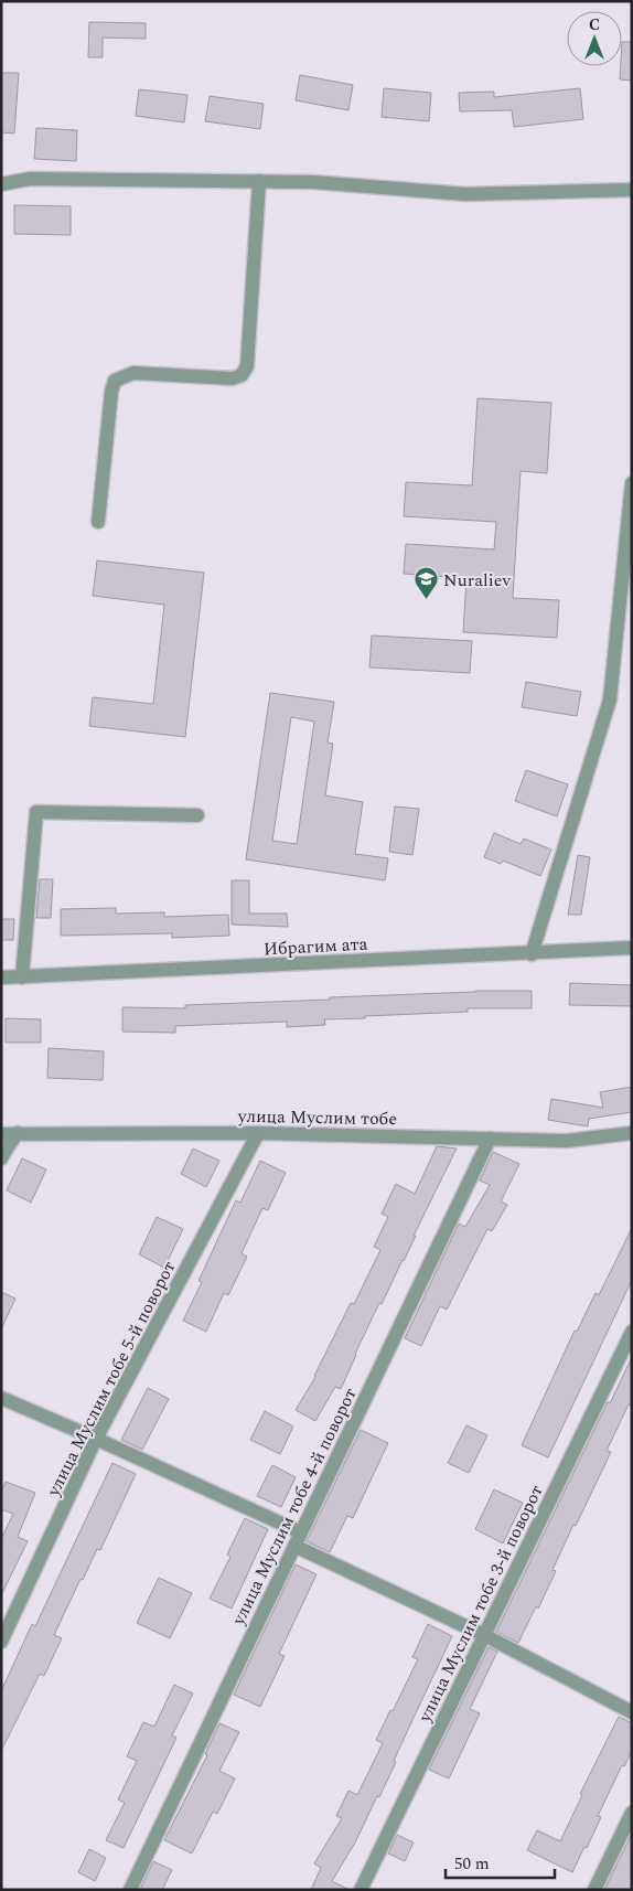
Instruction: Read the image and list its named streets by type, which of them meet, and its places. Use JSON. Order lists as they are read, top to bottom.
{
  "streets": {
    "street": [
      "Ибрагим ата",
      "улица Муслим тобе",
      "улица Муслим тобе 5-й поворот",
      "улица Муслим тобе 4-й поворот",
      "улица Муслим тобе 3-й поворот"
    ]
  },
  "crossings": [
    ["улица Муслим тобе", "улица Муслим тобе 5-й поворот"],
    ["улица Муслим тобе", "улица Муслим тобе 4-й поворот"]
  ],
  "places": {
    "school or university": ["Nuraliev"]
  },
  "scale_bar": "50 m",
  "north": "top"
}
